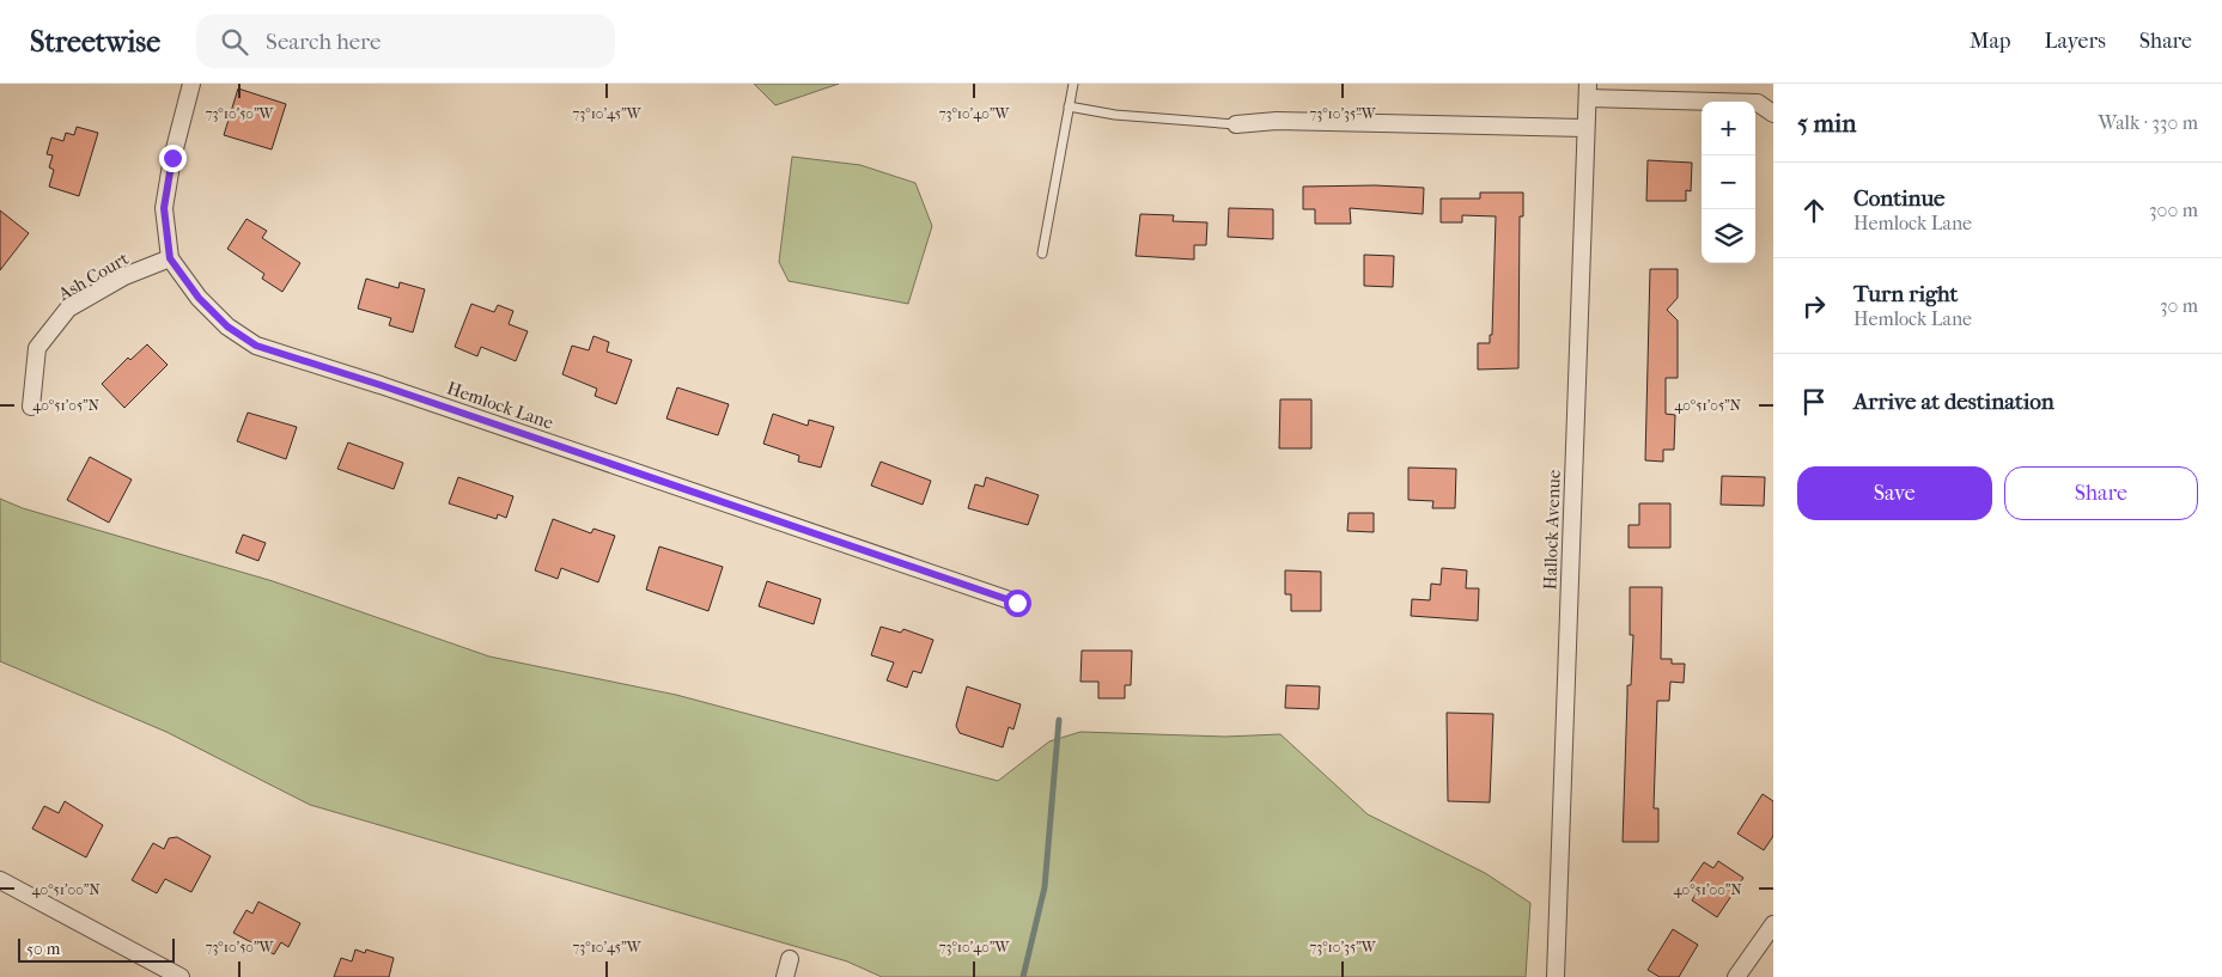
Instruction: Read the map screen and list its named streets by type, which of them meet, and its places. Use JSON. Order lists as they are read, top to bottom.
{
  "streets": {
    "street": ["Ash Court", "Hemlock Lane", "Hallock Avenue"]
  },
  "crossings": [
    ["Ash Court", "Hemlock Lane"]
  ],
  "scale_bar": "50 m",
  "page": {
    "header": "Streetwise",
    "search": "Search here",
    "nav": ["Map", "Layers", "Share"],
    "heading": ["5 min", "Walk · 330 m"],
    "map_buttons": ["+", "−"],
    "list": [
      ["Continue", "Hemlock Lane", "300 m"],
      ["Turn right", "Hemlock Lane", "30 m"],
      "Arrive at destination"
    ],
    "buttons": ["Save", "Share"],
    "scale": "50 m"
  },
  "coordinates": [
    "73°10'50\"W",
    "73°10'45\"W",
    "73°10'40\"W",
    "73°10'35\"W",
    "40°51'05\"N",
    "40°51'00\"N"
  ]
}
